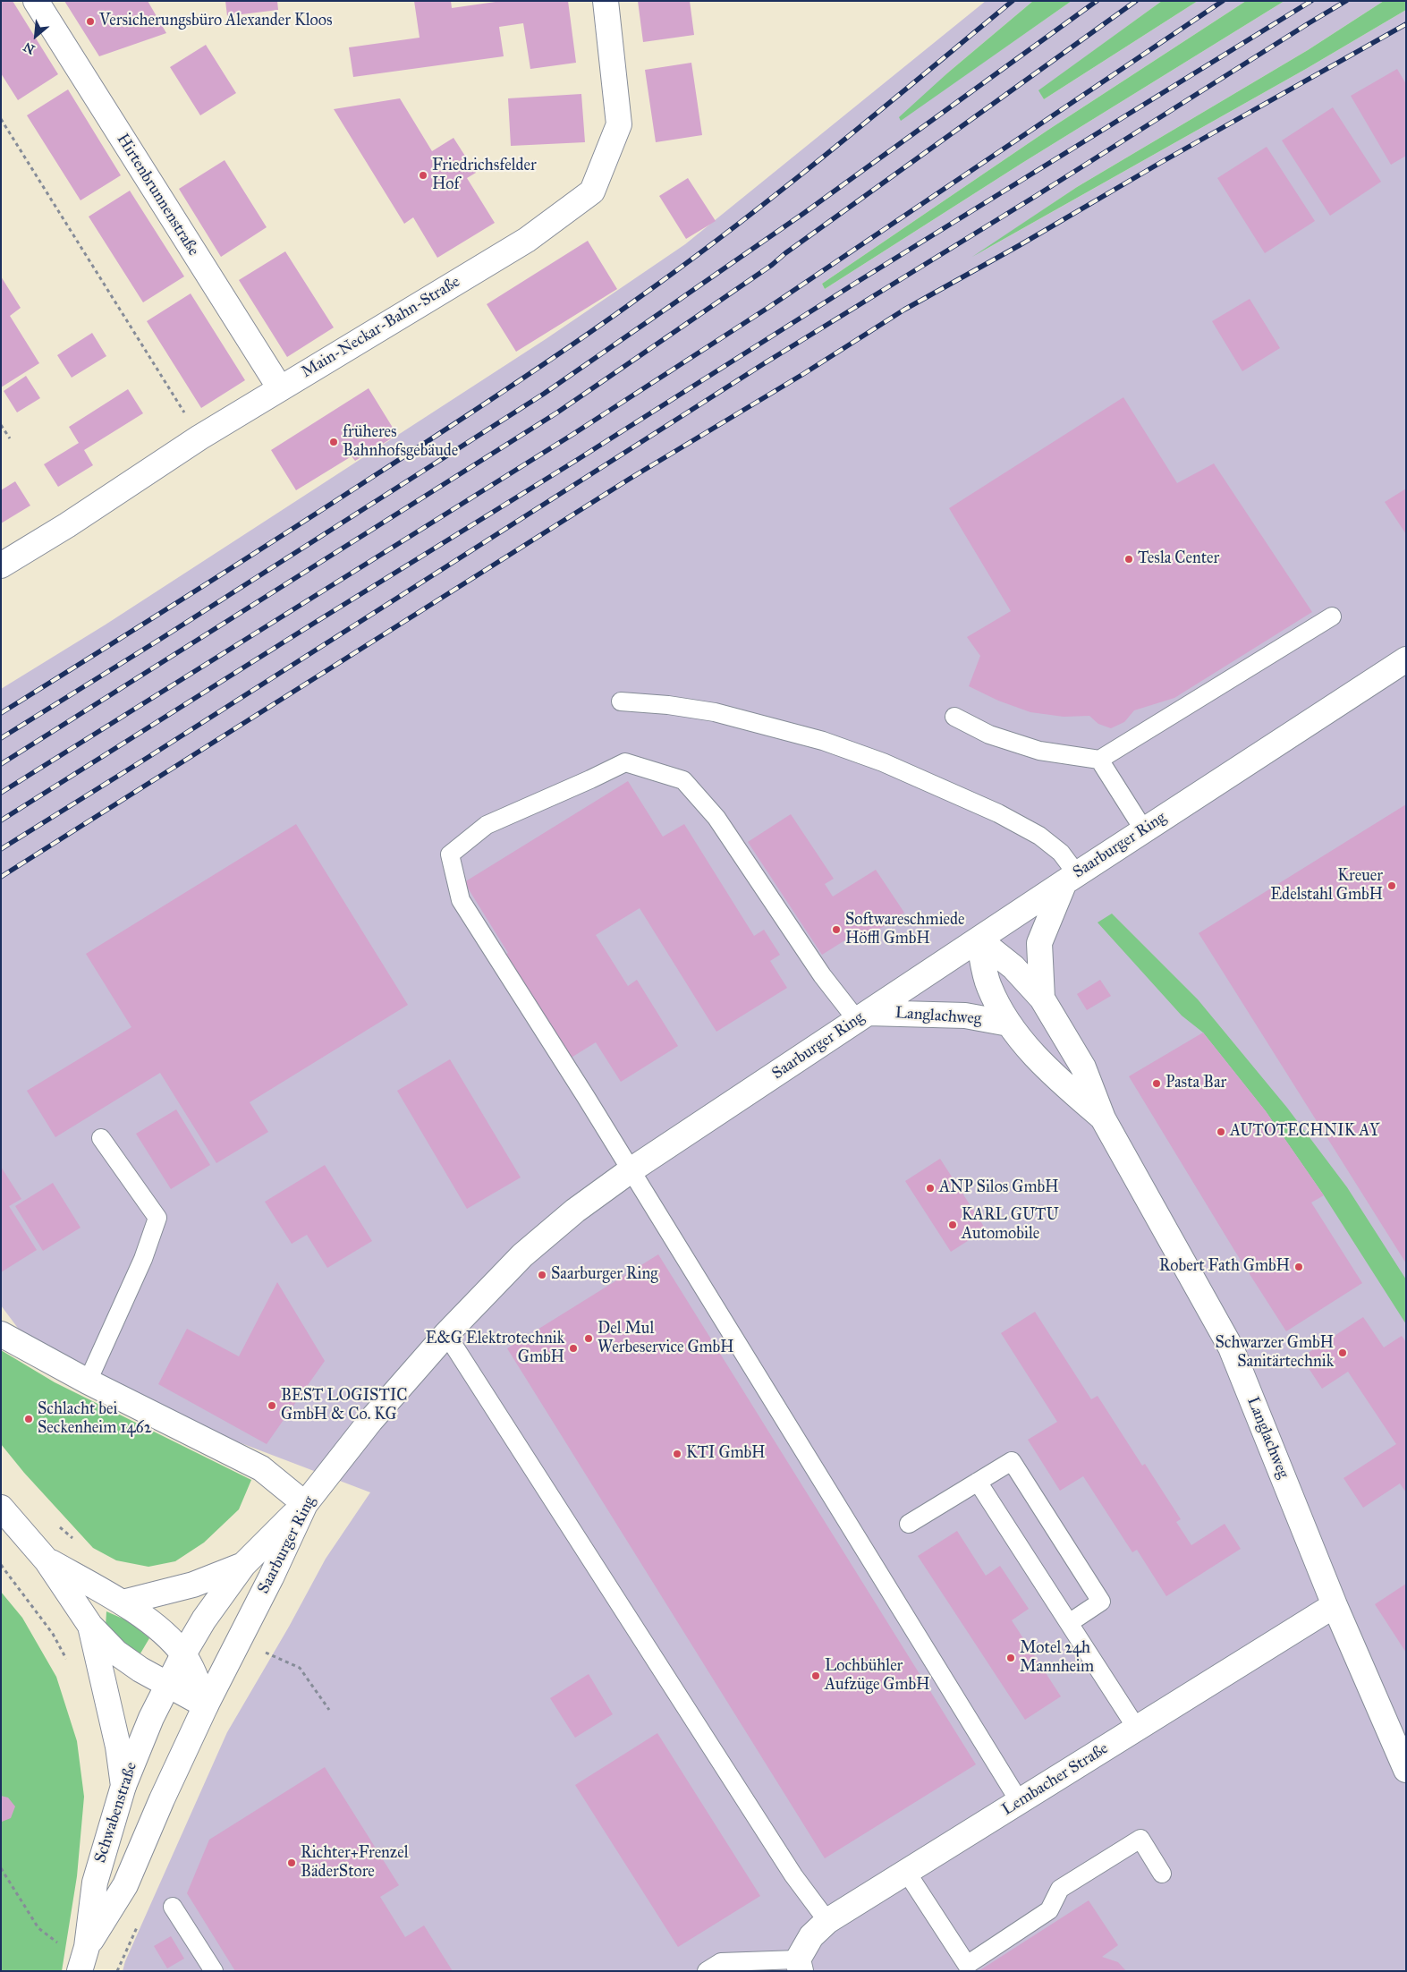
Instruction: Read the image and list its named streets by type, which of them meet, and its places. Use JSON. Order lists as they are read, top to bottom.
{
  "streets": {
    "street": [
      "Hirtenbrunnenstraße",
      "Main-Neckar-Bahn-Straße",
      "Saarburger Ring",
      "Langlachweg",
      "Lembacher Straße",
      "Schwabenstraße"
    ]
  },
  "crossings": [
    ["Hirtenbrunnenstraße", "Main-Neckar-Bahn-Straße"],
    ["Saarburger Ring", "Langlachweg"],
    ["Saarburger Ring", "Schwabenstraße"],
    ["Langlachweg", "Lembacher Straße"]
  ],
  "places": [
    "Versicherungsbüro Alexander Kloos",
    "Friedrichsfelder Hof",
    "früheres Bahnhofsgebäude",
    "Tesla Center",
    "Kreuer Edelstahl GmbH",
    "Softwareschmiede Höffl GmbH",
    "Pasta Bar",
    "AUTOTECHNIK AY",
    "ANP Silos GmbH",
    "KARL GUTU Automobile",
    "Robert Fath GmbH",
    "Saarburger Ring",
    "Del Mul Werbeservice GmbH",
    "E&G Elektrotechnik GmbH",
    "Schwarzer GmbH Sanitärtechnik",
    "BEST LOGISTIC GmbH & Co. KG",
    "Schlacht bei Seckenheim 1462",
    "KTI GmbH",
    "Motel 24h Mannheim",
    "Lochbühler Aufzüge GmbH",
    "Richter+Frenzel BäderStore"
  ],
  "north": "bottom left"
}
